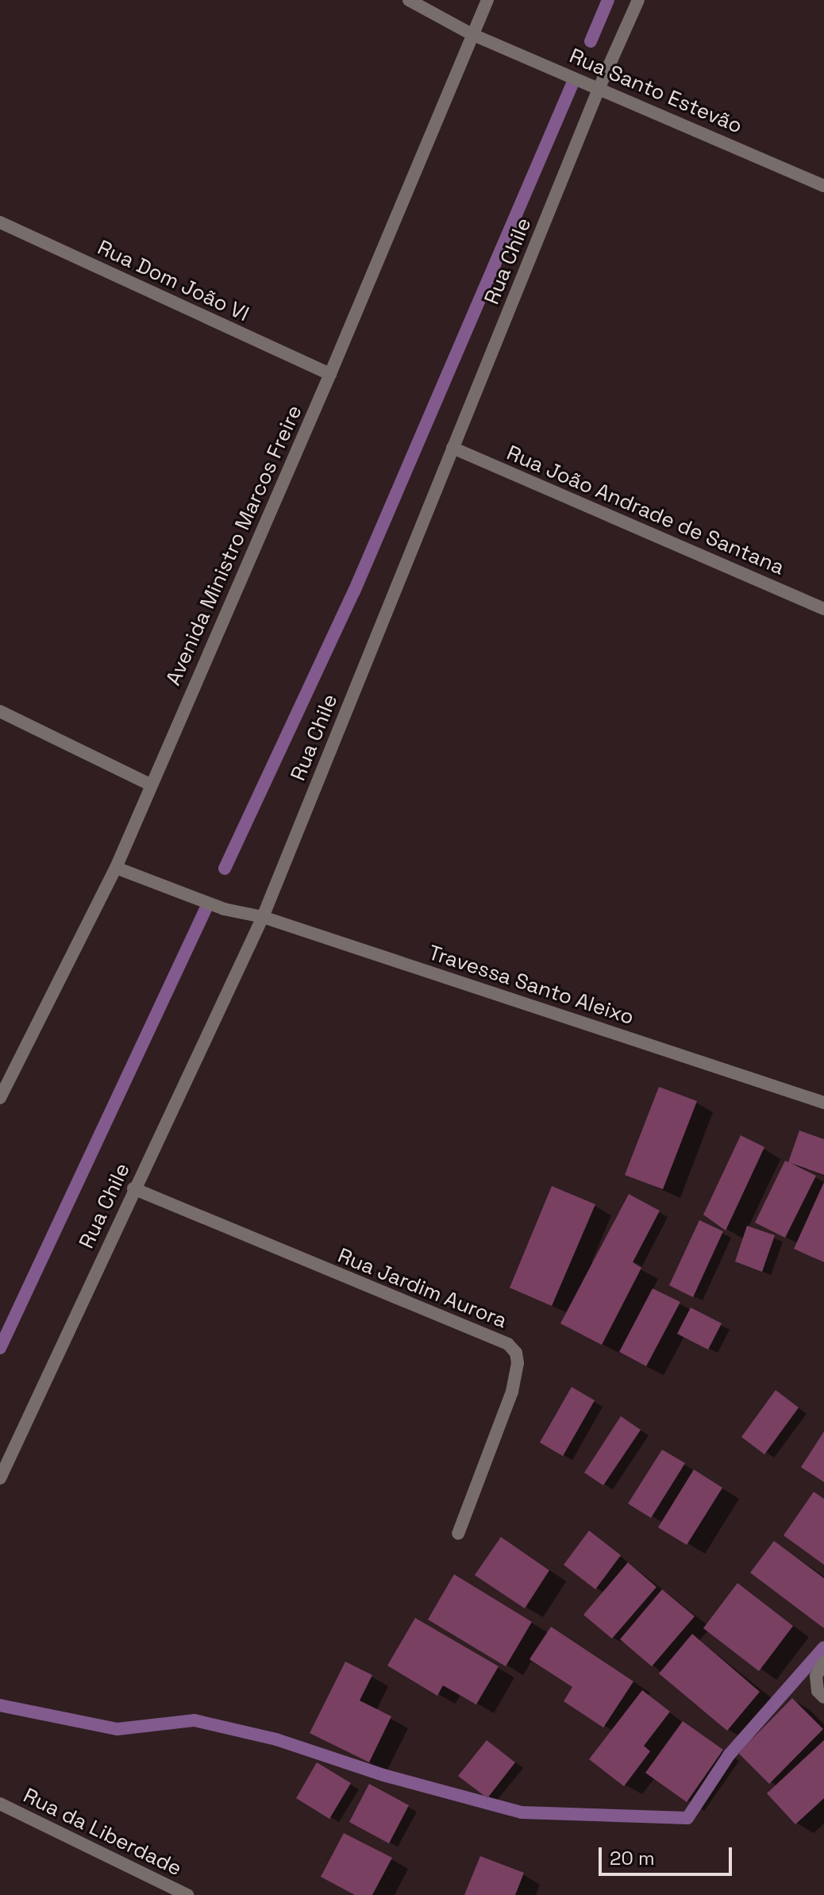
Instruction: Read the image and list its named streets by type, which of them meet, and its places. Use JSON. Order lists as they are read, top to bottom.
{
  "streets": {
    "street": [
      "Rua Santo Estevão",
      "Rua Chile",
      "Rua Dom João VI",
      "Rua João Andrade de Santana",
      "Avenida Ministro Marcos Freire",
      "Travessa Santo Aleixo",
      "Rua Jardim Aurora",
      "Rua da Liberdade"
    ]
  },
  "crossings": [
    ["Rua Santo Estevão", "Rua Chile"],
    ["Rua Santo Estevão", "Avenida Ministro Marcos Freire"],
    ["Rua Chile", "Rua João Andrade de Santana"],
    ["Rua Chile", "Travessa Santo Aleixo"],
    ["Rua Chile", "Rua Jardim Aurora"],
    ["Rua Dom João VI", "Avenida Ministro Marcos Freire"],
    ["Avenida Ministro Marcos Freire", "Travessa Santo Aleixo"]
  ],
  "scale_bar": "20 m"
}
